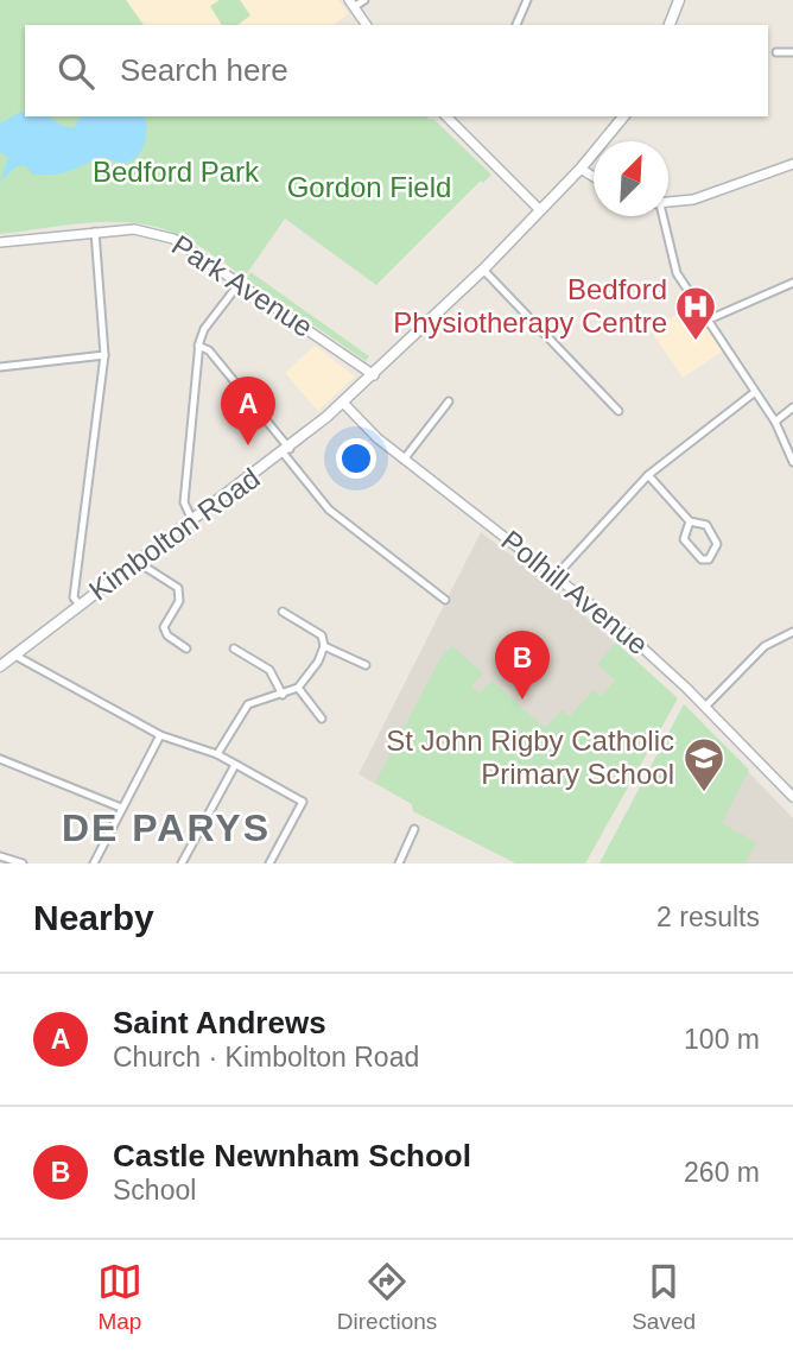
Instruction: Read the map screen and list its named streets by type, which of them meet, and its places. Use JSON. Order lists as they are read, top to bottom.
{
  "streets": {
    "main road": ["Kimbolton Road"],
    "street": ["Park Avenue", "Polhill Avenue"]
  },
  "crossings": [
    ["Park Avenue", "Kimbolton Road"],
    ["Kimbolton Road", "Polhill Avenue"]
  ],
  "districts": ["DE PARYS"],
  "parks": ["Bedford Park", "Gordon Field"],
  "places": {
    "hospital": ["Bedford Physiotherapy Centre"],
    "school or university": ["St John Rigby Catholic Primary School"]
  },
  "north": "top right",
  "page": {
    "search": "Search here",
    "pins": ["A", "B"],
    "heading": ["Nearby", "2 results"],
    "list": [
      {
        "mark": "A",
        "name": "Saint Andrews",
        "note": "Church · Kimbolton Road",
        "value": "100 m"
      },
      {
        "mark": "B",
        "name": "Castle Newnham School",
        "note": "School",
        "value": "260 m"
      }
    ],
    "nav": ["Map", "Directions", "Saved"]
  }
}
